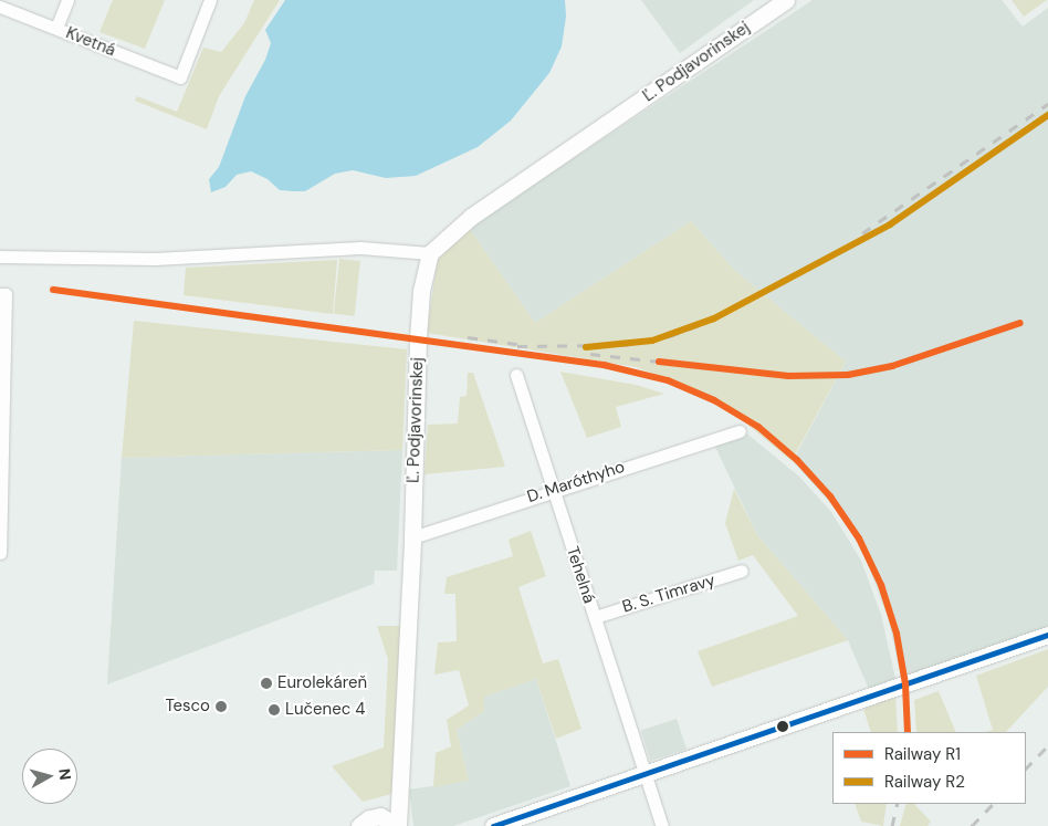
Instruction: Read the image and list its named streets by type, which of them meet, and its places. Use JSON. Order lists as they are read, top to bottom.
{
  "streets": {
    "street": [
      "Kvetná",
      "Ľ. Podjavorinskej",
      "D. Maróthyho",
      "Tehelná",
      "B. S. Timravy"
    ]
  },
  "crossings": [
    ["Ľ. Podjavorinskej", "D. Maróthyho"],
    ["D. Maróthyho", "Tehelná"],
    ["Tehelná", "B. S. Timravy"]
  ],
  "places": ["Eurolekáreň", "Tesco", "Lučenec 4"],
  "lines": ["rail line R2", "rail line R1"],
  "legend": ["Railway R1", "Railway R2"],
  "north": "right"
}
